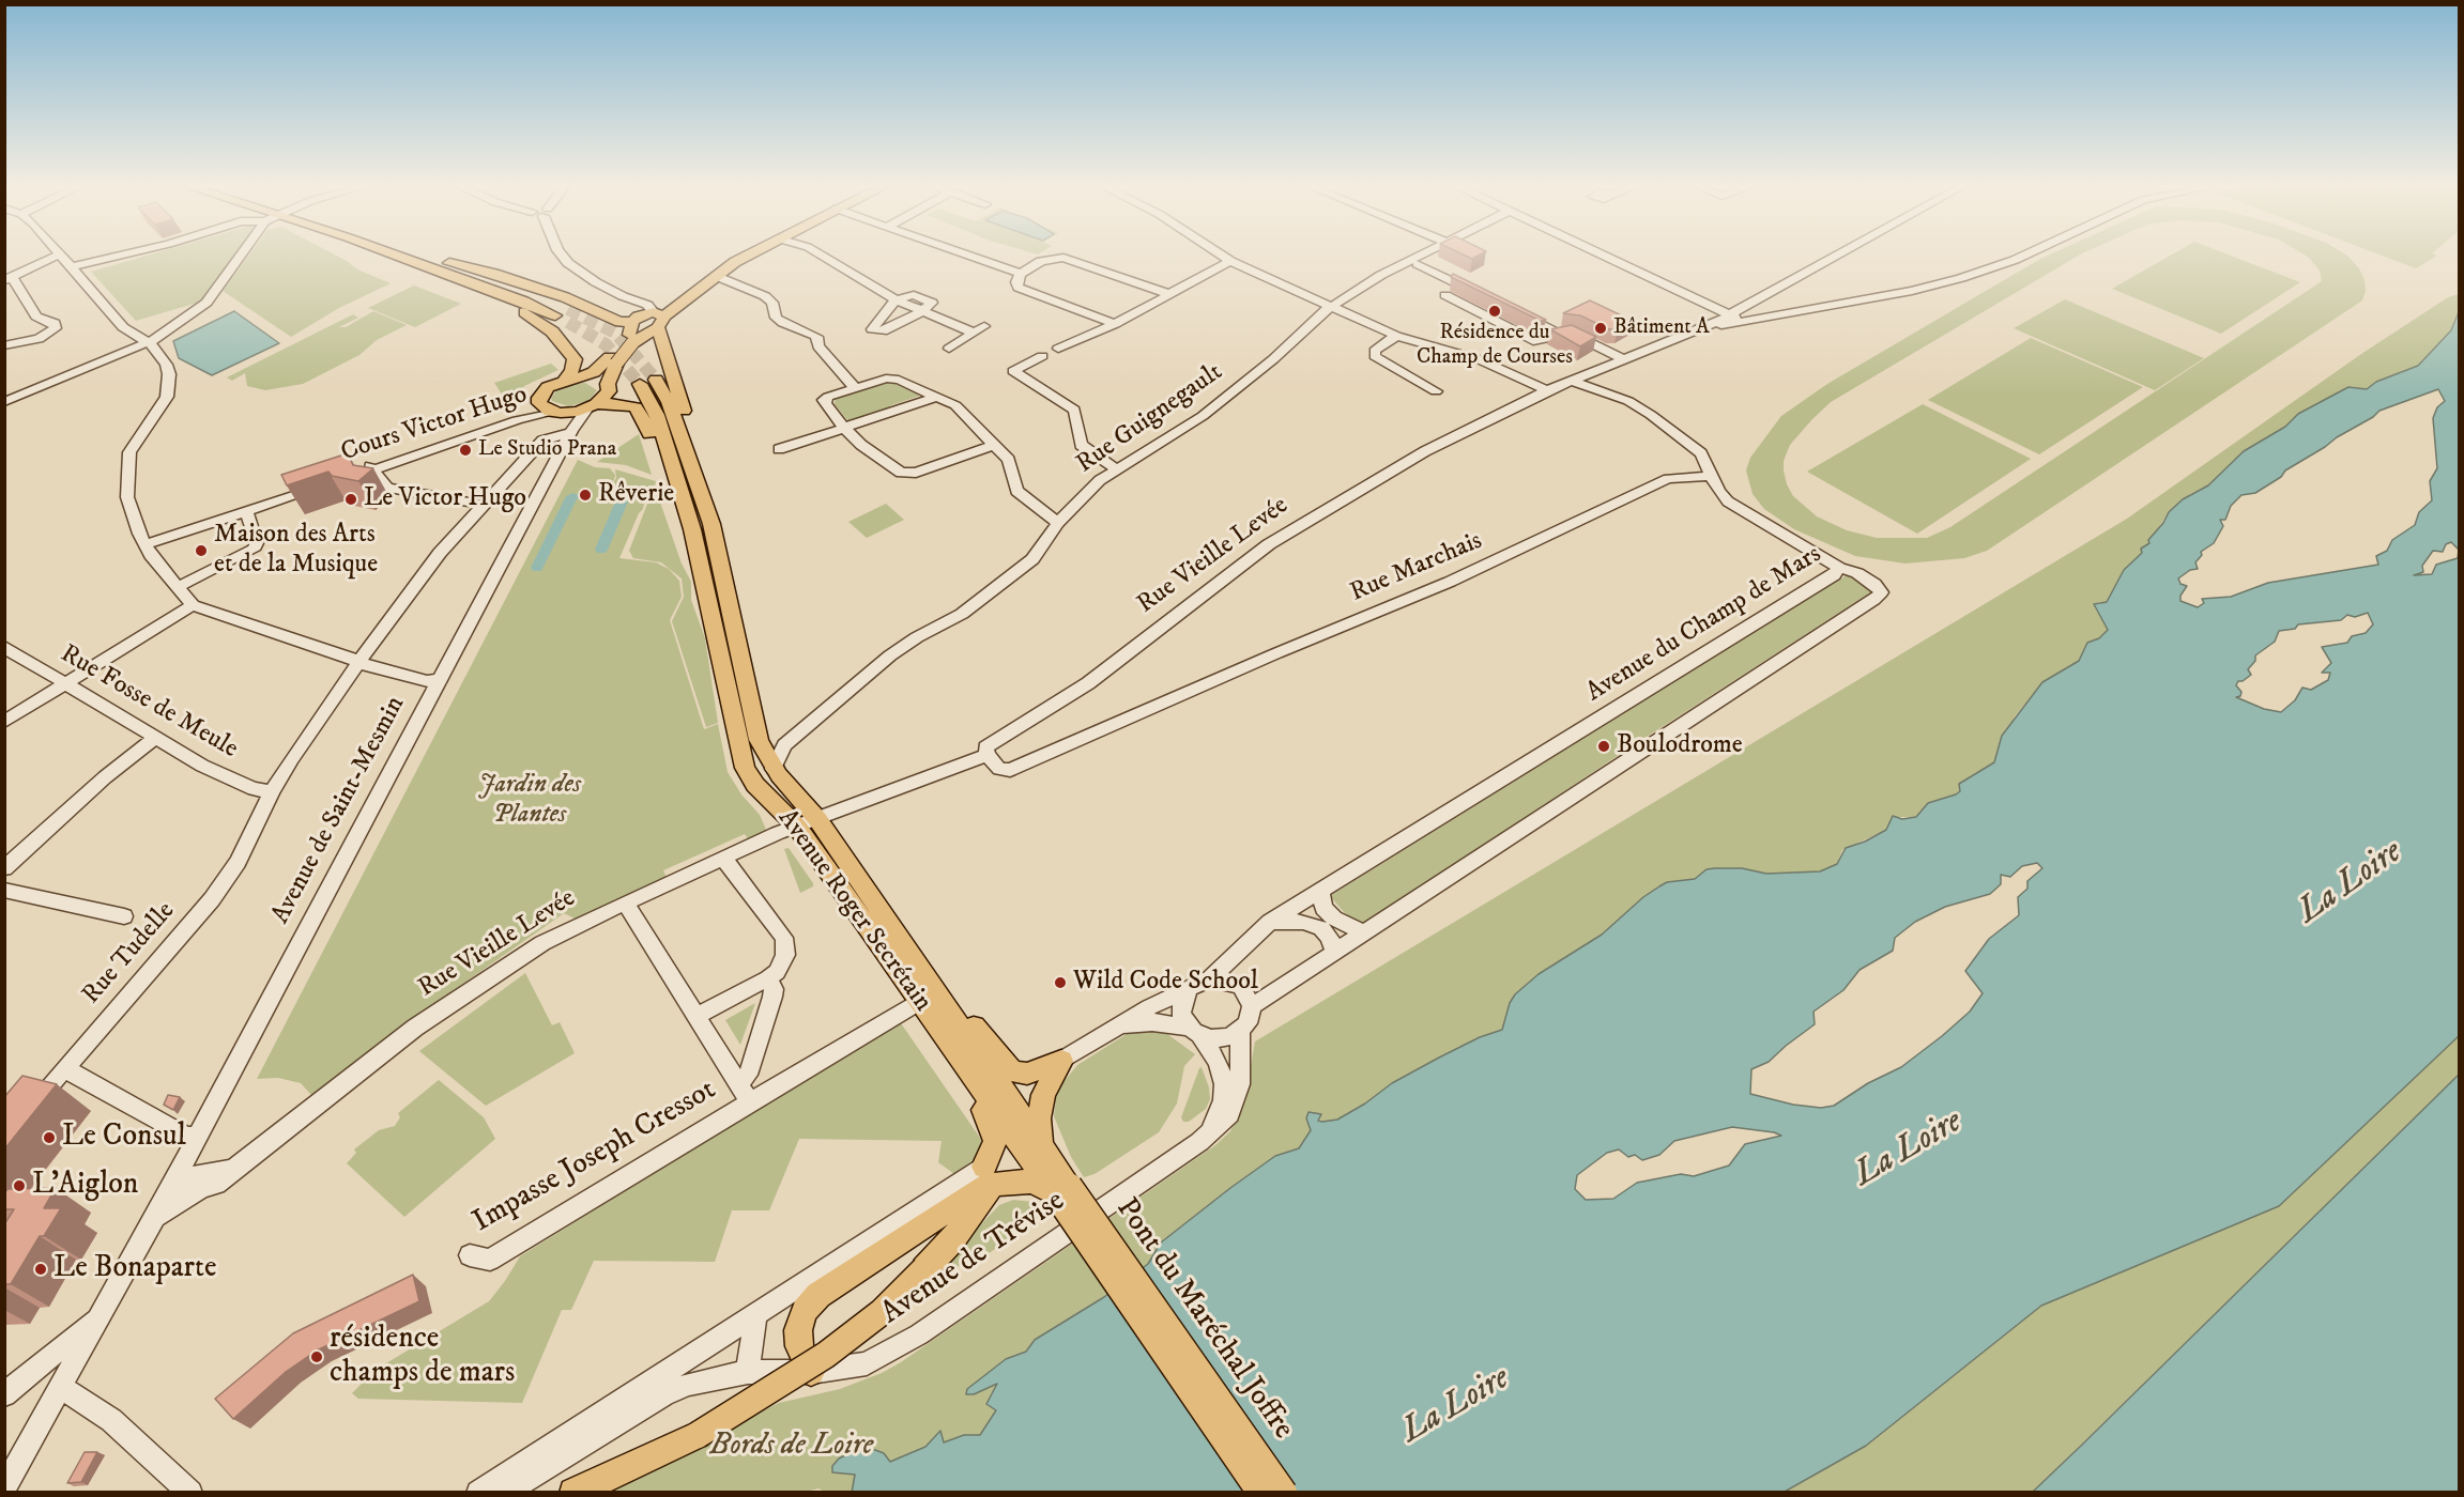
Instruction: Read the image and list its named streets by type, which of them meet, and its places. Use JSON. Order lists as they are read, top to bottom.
{
  "streets": {
    "main road": ["Avenue Roger Secrétain", "Pont du Maréchal Joffre"],
    "street": [
      "Rue Guignegault",
      "Cours Victor Hugo",
      "Rue Vieille Levée",
      "Rue Marchais",
      "Avenue du Champ de Mars",
      "Rue Fosse de Meule",
      "Avenue de Saint-Mesmin",
      "Rue Tudelle",
      "Impasse Joseph Cressot",
      "Avenue de Trévise"
    ]
  },
  "crossings": [
    ["Rue Guignegault", "Avenue Roger Secrétain"],
    ["Rue Vieille Levée", "Rue Marchais"],
    ["Rue Vieille Levée", "Avenue de Saint-Mesmin"],
    ["Rue Vieille Levée", "Avenue Roger Secrétain"],
    ["Avenue du Champ de Mars", "Avenue de Trévise"],
    ["Rue Fosse de Meule", "Rue Tudelle"],
    ["Avenue de Saint-Mesmin", "Rue Tudelle"],
    ["Avenue Roger Secrétain", "Impasse Joseph Cressot"],
    ["Avenue Roger Secrétain", "Pont du Maréchal Joffre"]
  ],
  "water": ["La Loire"],
  "parks": ["Jardin des Plantes", "Bords de Loire"],
  "places": [
    "Résidence du Champ de Courses",
    "Bâtiment A",
    "Le Studio Prana",
    "Rêverie",
    "Le Victor Hugo",
    "Maison des Arts et de la Musique",
    "Boulodrome",
    "Wild Code School",
    "Le Consul",
    "L'Aiglon",
    "Le Bonaparte",
    "résidence champs de mars"
  ]
}
